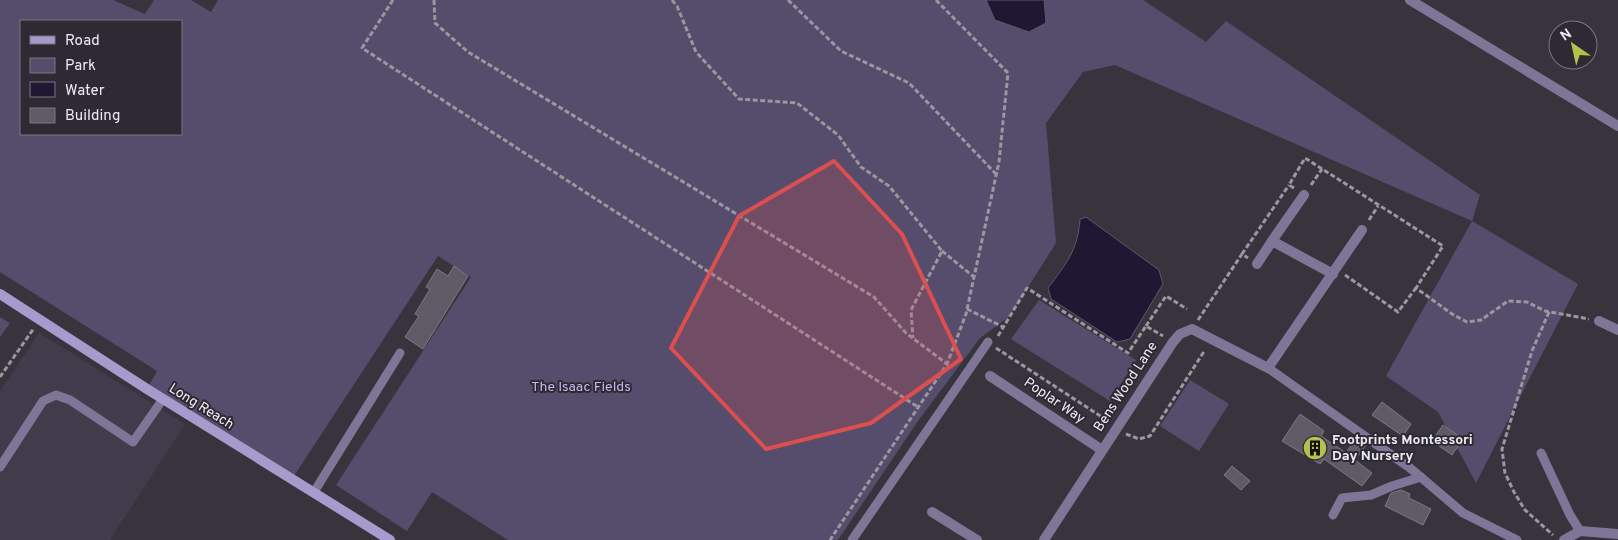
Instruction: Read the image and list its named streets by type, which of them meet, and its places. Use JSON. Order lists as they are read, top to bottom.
{
  "streets": {
    "street": ["Bens Wood Lane", "Poplar Way", "Long Reach"]
  },
  "crossings": [
    ["Bens Wood Lane", "Poplar Way"]
  ],
  "parks": ["The Isaac Fields"],
  "places": {
    "building": ["Footprints Montessori Day Nursery"]
  },
  "legend": [
    "Road",
    "Park",
    "Water",
    "Building"
  ],
  "north": "top left"
}
